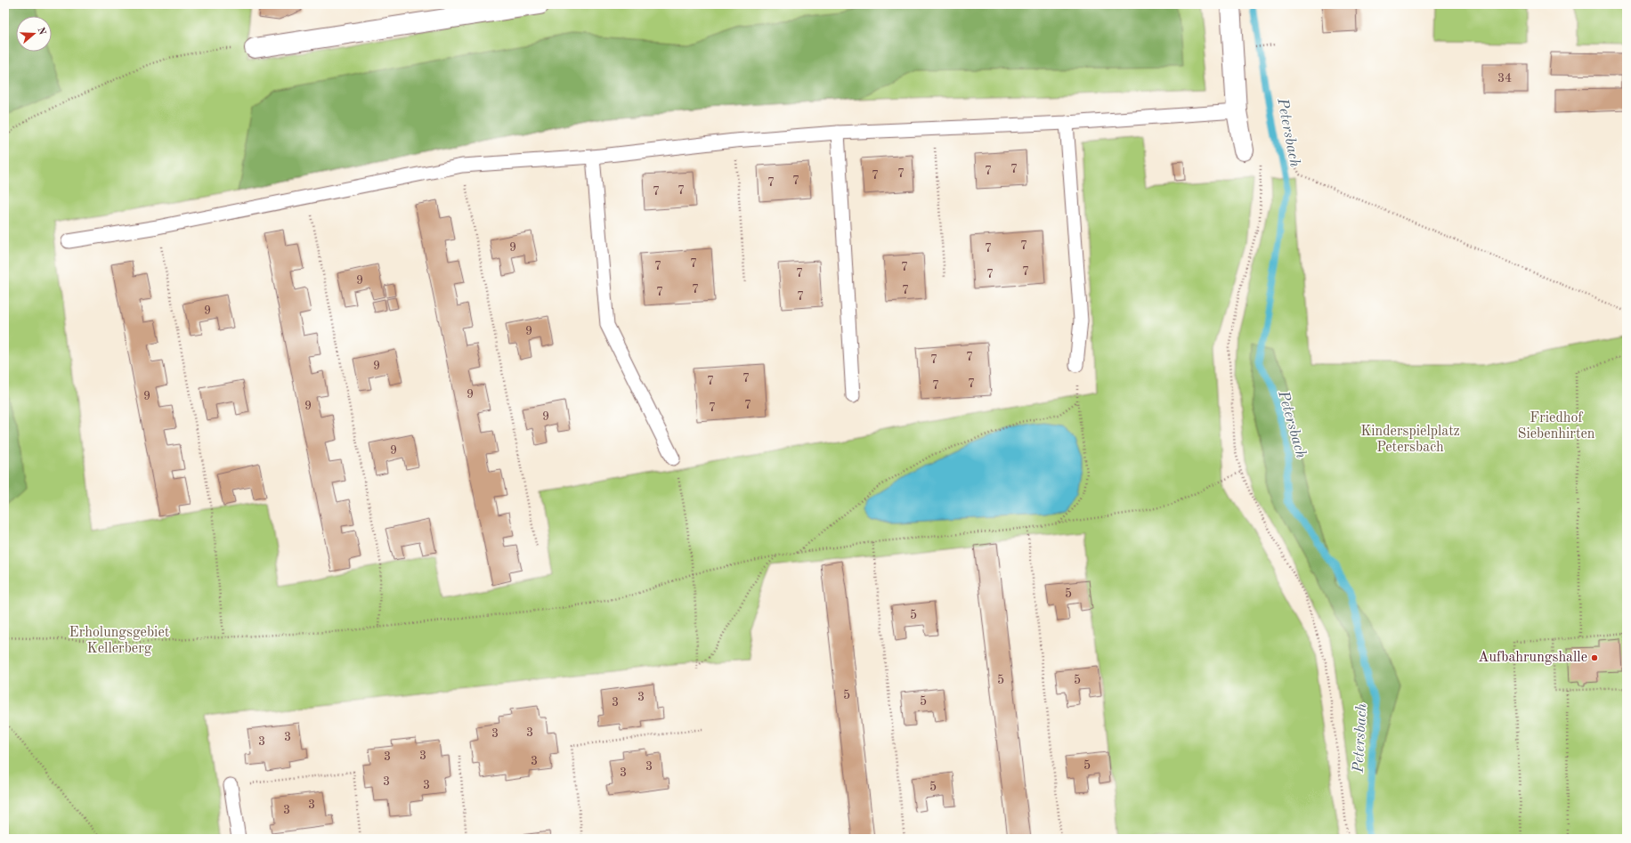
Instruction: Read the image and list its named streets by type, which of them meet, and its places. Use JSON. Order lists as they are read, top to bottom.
{
  "water": ["Petersbach"],
  "parks": ["Friedhof Siebenhirten", "Kinderspielplatz Petersbach", "Erholungsgebiet Kellerberg"],
  "places": ["Aufbahrungshalle"],
  "house_numbers": [
    "34",
    "7",
    "7",
    "7",
    "7",
    "7",
    "7",
    "7",
    "7",
    "7",
    "9",
    "7",
    "7",
    "7",
    "7",
    "7",
    "7",
    "7",
    "9",
    "7",
    "7",
    "7",
    "7",
    "9",
    "9",
    "7",
    "7",
    "9",
    "7",
    "7",
    "7",
    "7",
    "9",
    "9",
    "7",
    "9",
    "7",
    "9",
    "9",
    "5",
    "5",
    "5",
    "5",
    "5",
    "3",
    "5",
    "3",
    "3",
    "3",
    "3",
    "3",
    "3",
    "3",
    "3",
    "5",
    "3",
    "3",
    "3",
    "3",
    "5",
    "3",
    "3"
  ],
  "north": "right"
}
